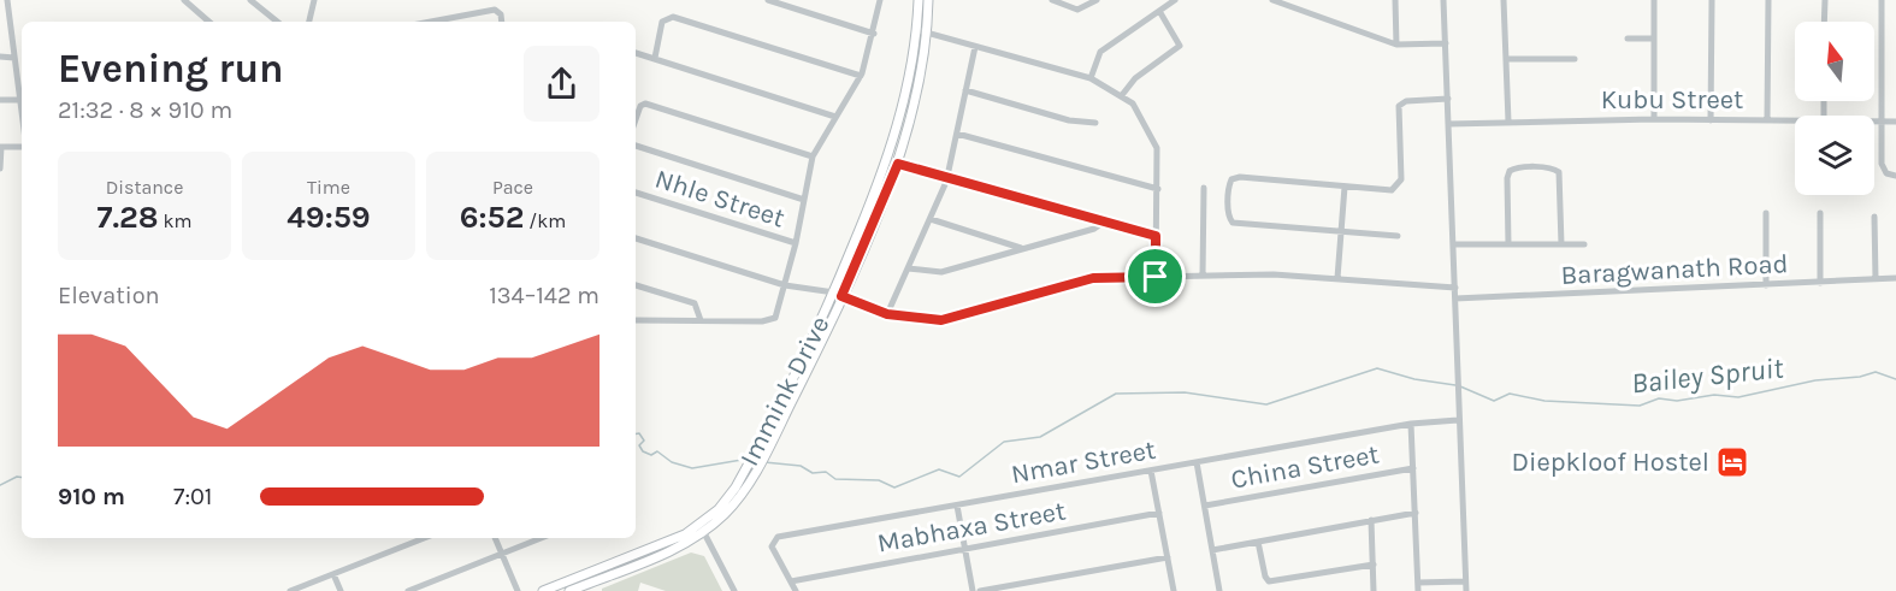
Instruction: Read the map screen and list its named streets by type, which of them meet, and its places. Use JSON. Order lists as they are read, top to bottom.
{
  "streets": {
    "main road": ["Immink Drive"],
    "street": [
      "Kubu Street",
      "Nhle Street",
      "Baragwanath Road",
      "Nmar Street",
      "China Street",
      "Mabhaxa Street"
    ]
  },
  "crossings": [
    ["Nmar Street", "Mabhaxa Street"]
  ],
  "water": ["Bailey Spruit"],
  "places": {
    "hotel": ["Diepkloof Hostel"]
  },
  "north": "top",
  "page": {
    "heading": ["Evening run", "21:32 · 8 × 910 m"],
    "stats": [
      ["Distance", "7.28 km"],
      ["Time", "49:59"],
      ["Pace", "6:52 /km"]
    ],
    "chart": ["Elevation", "134–142 m"],
    "list": [
      {
        "name": "910 m",
        "note": "7:01"
      }
    ]
  }
}
